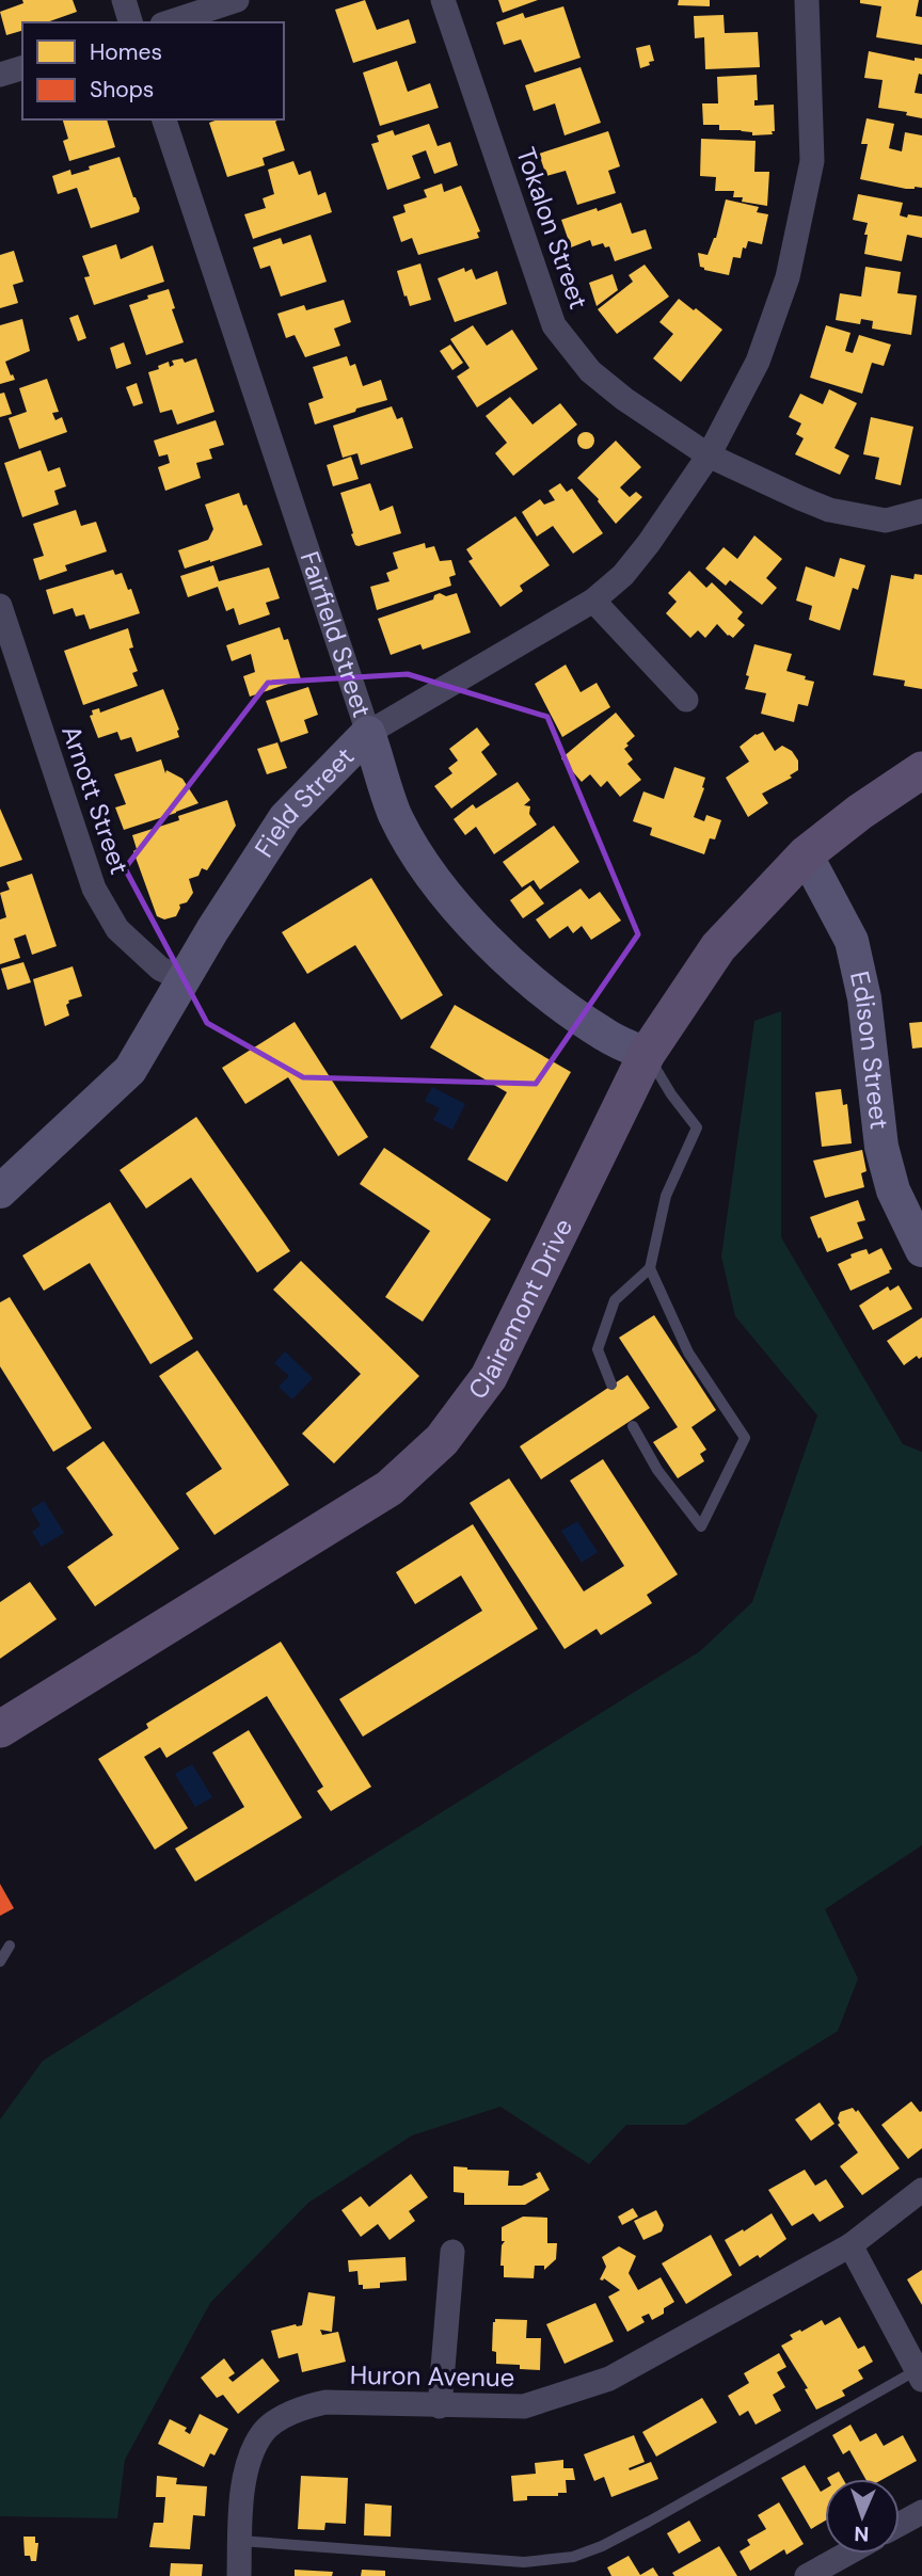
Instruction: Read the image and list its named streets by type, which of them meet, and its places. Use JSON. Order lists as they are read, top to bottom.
{
  "streets": {
    "main road": ["Clairemont Drive"],
    "street": [
      "Tokalon Street",
      "Fairfield Street",
      "Arnott Street",
      "Field Street",
      "Edison Street",
      "Huron Avenue"
    ]
  },
  "crossings": [
    ["Tokalon Street", "Field Street"],
    ["Fairfield Street", "Field Street"],
    ["Fairfield Street", "Clairemont Drive"],
    ["Arnott Street", "Field Street"],
    ["Edison Street", "Clairemont Drive"]
  ],
  "legend": ["Homes", "Shops"],
  "north": "bottom"
}
